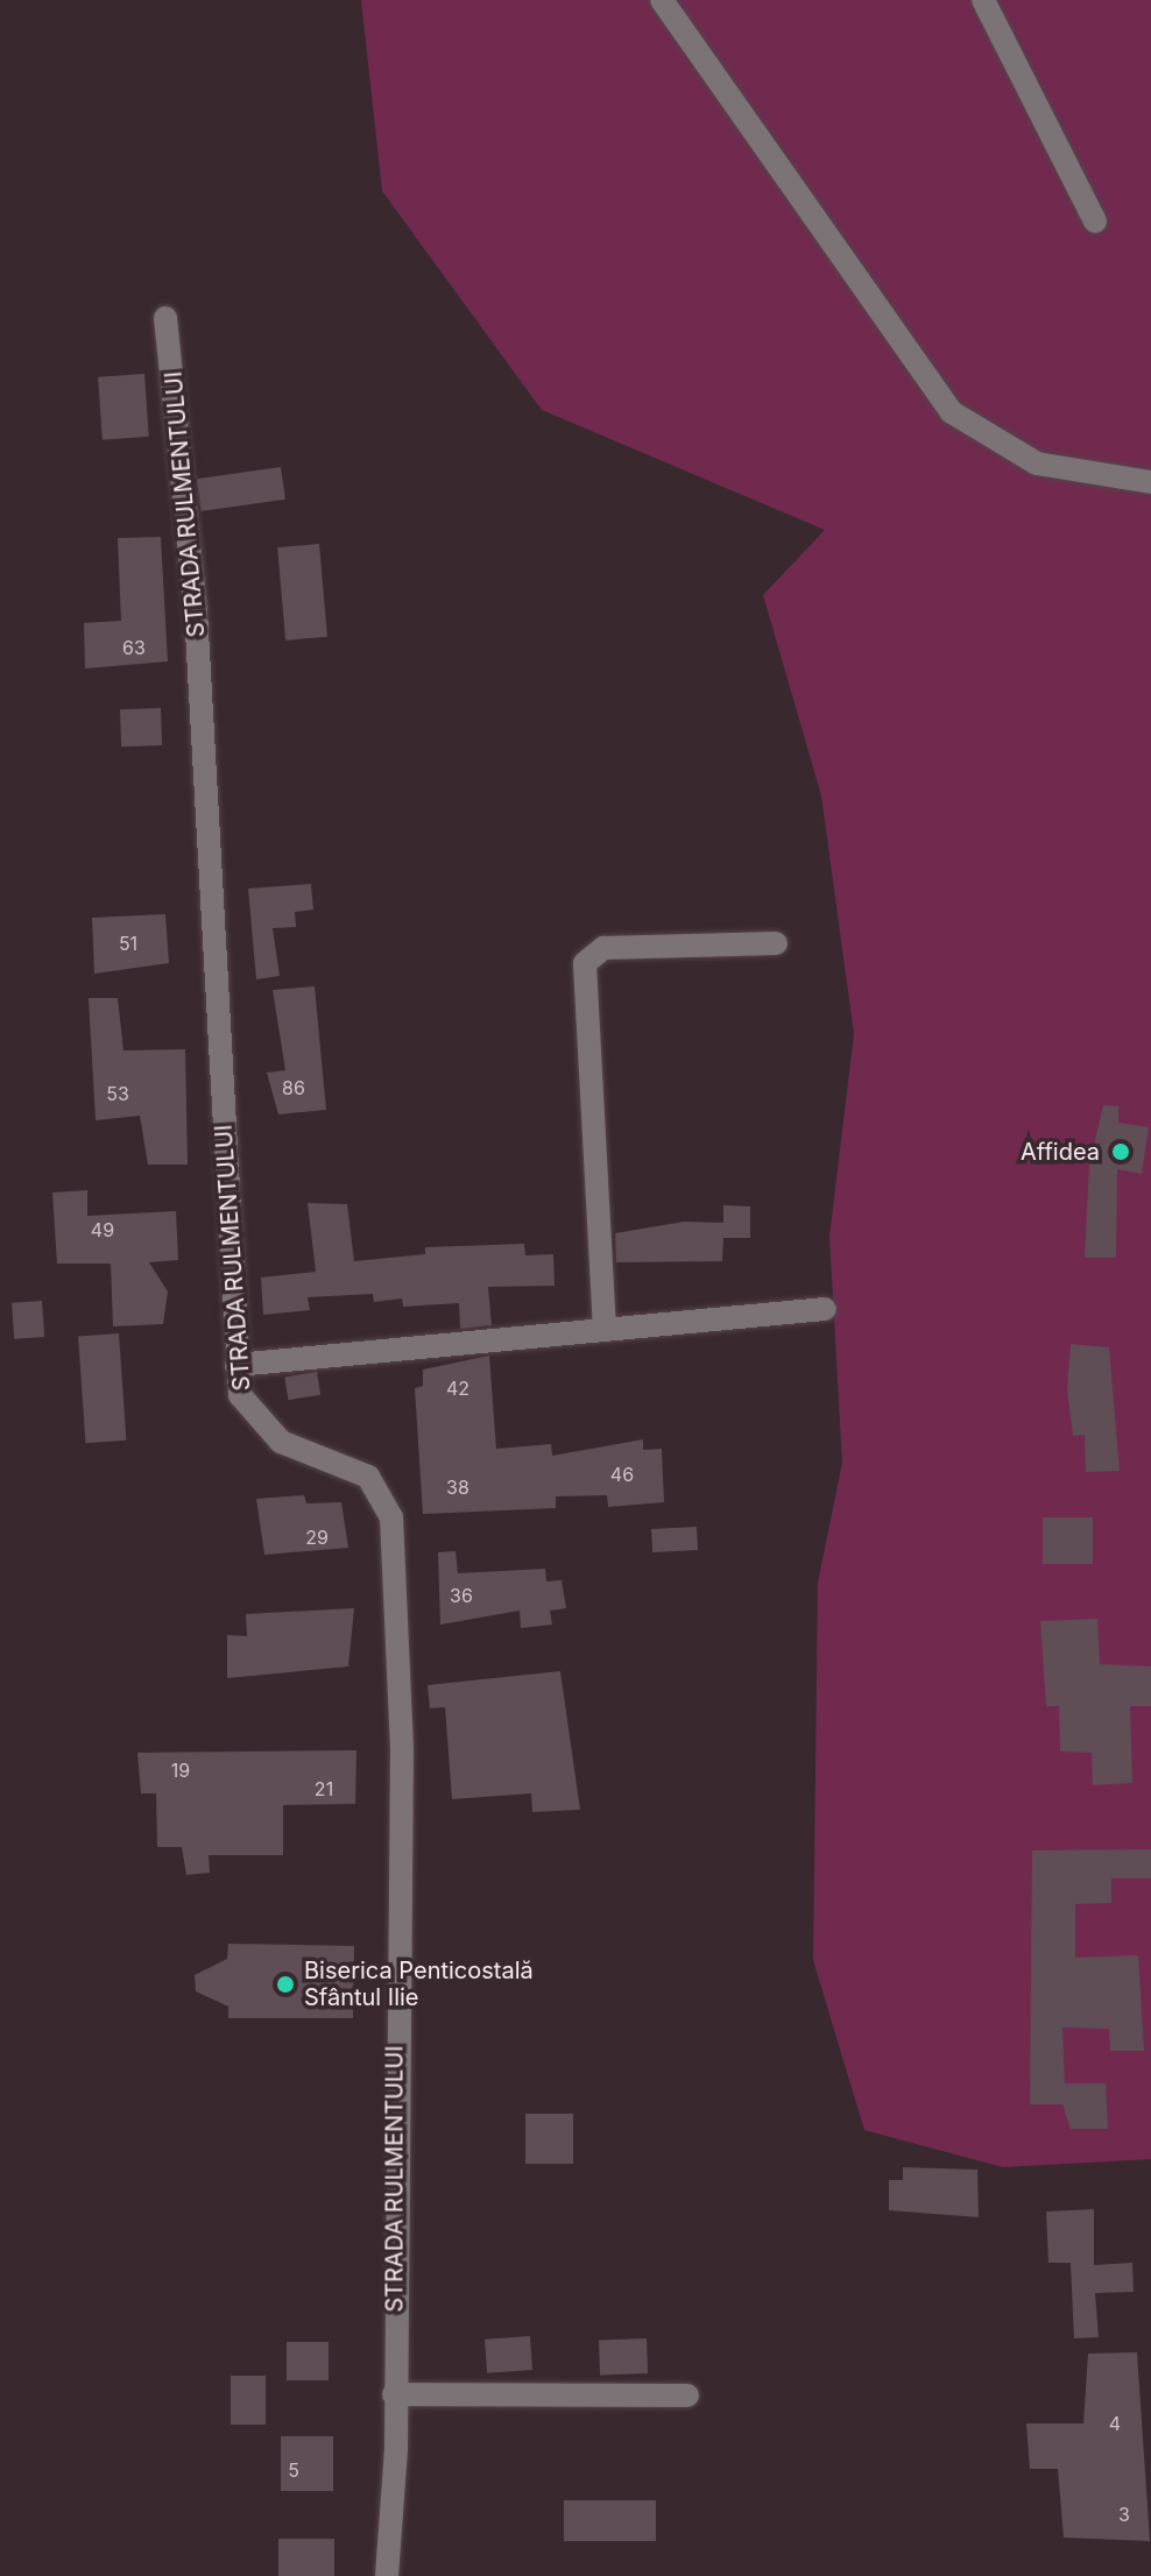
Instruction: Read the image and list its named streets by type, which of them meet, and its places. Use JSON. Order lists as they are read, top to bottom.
{
  "streets": {
    "street": ["STRADA RULMENTULUI"]
  },
  "places": ["Affidea", "Biserica Penticostală Sfântul Ilie"],
  "house_numbers": [
    "63",
    "51",
    "86",
    "53",
    "49",
    "42",
    "46",
    "38",
    "29",
    "36",
    "19",
    "21",
    "4",
    "5",
    "3"
  ]
}
